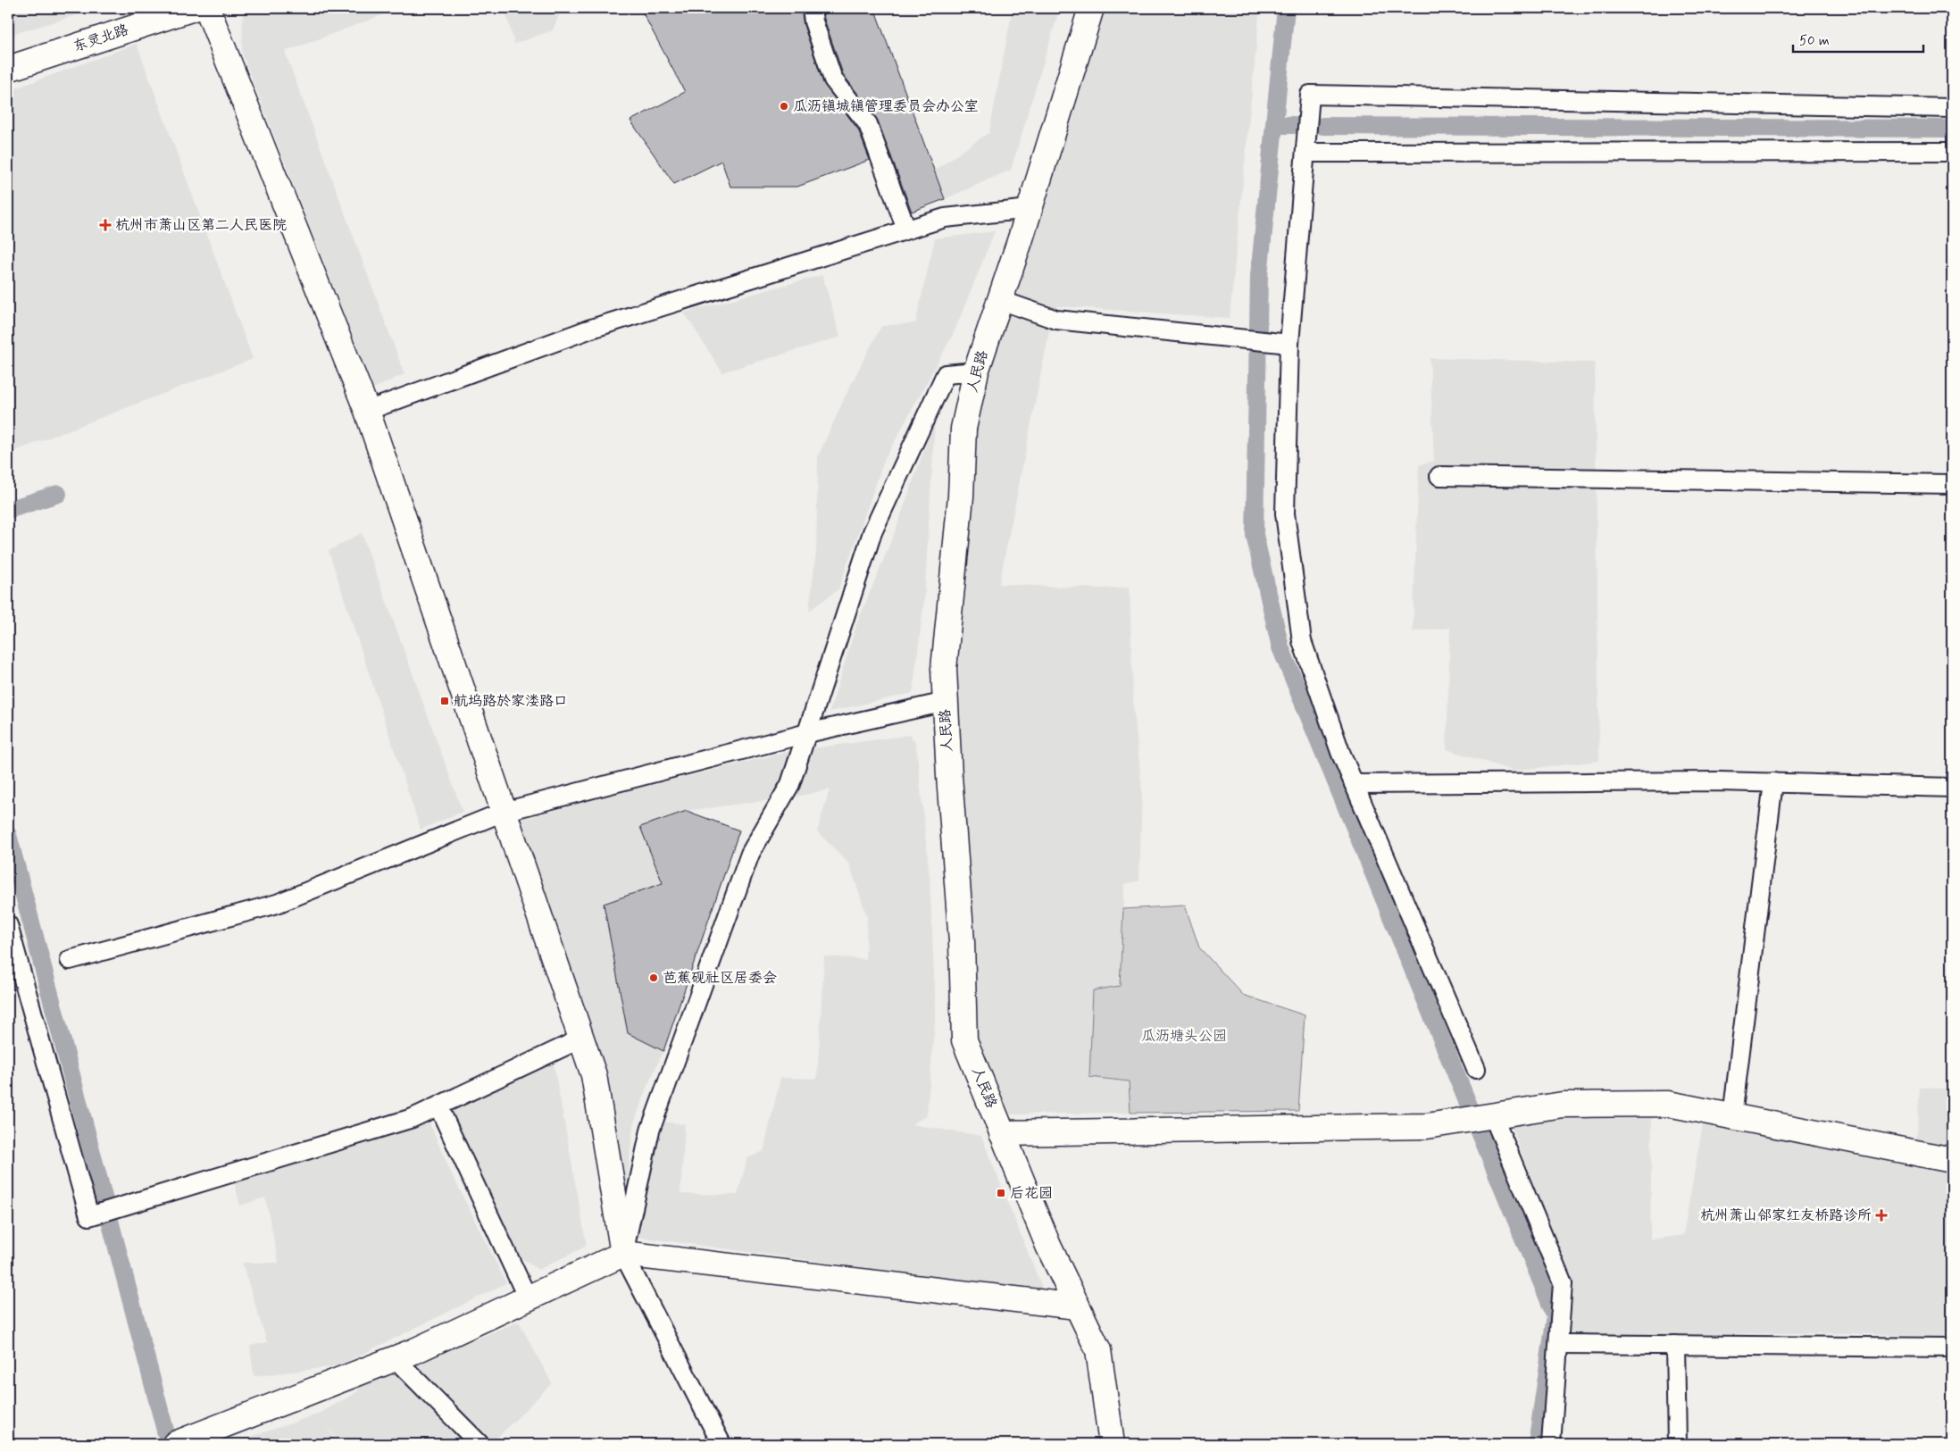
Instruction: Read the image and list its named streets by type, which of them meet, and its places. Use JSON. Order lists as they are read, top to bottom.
{
  "streets": {
    "street": ["东灵北路", "人民路"]
  },
  "parks": ["瓜沥塘头公园"],
  "places": {
    "other": ["瓜沥镇城镇管理委员会办公室", "芭蕉砚社区居委会"],
    "health": ["杭州市萧山区第二人民医院", "杭州萧山邻家红友桥路诊所"],
    "transit": ["航坞路於家溇路口", "后花园"]
  },
  "scale_bar": "50 m"
}
